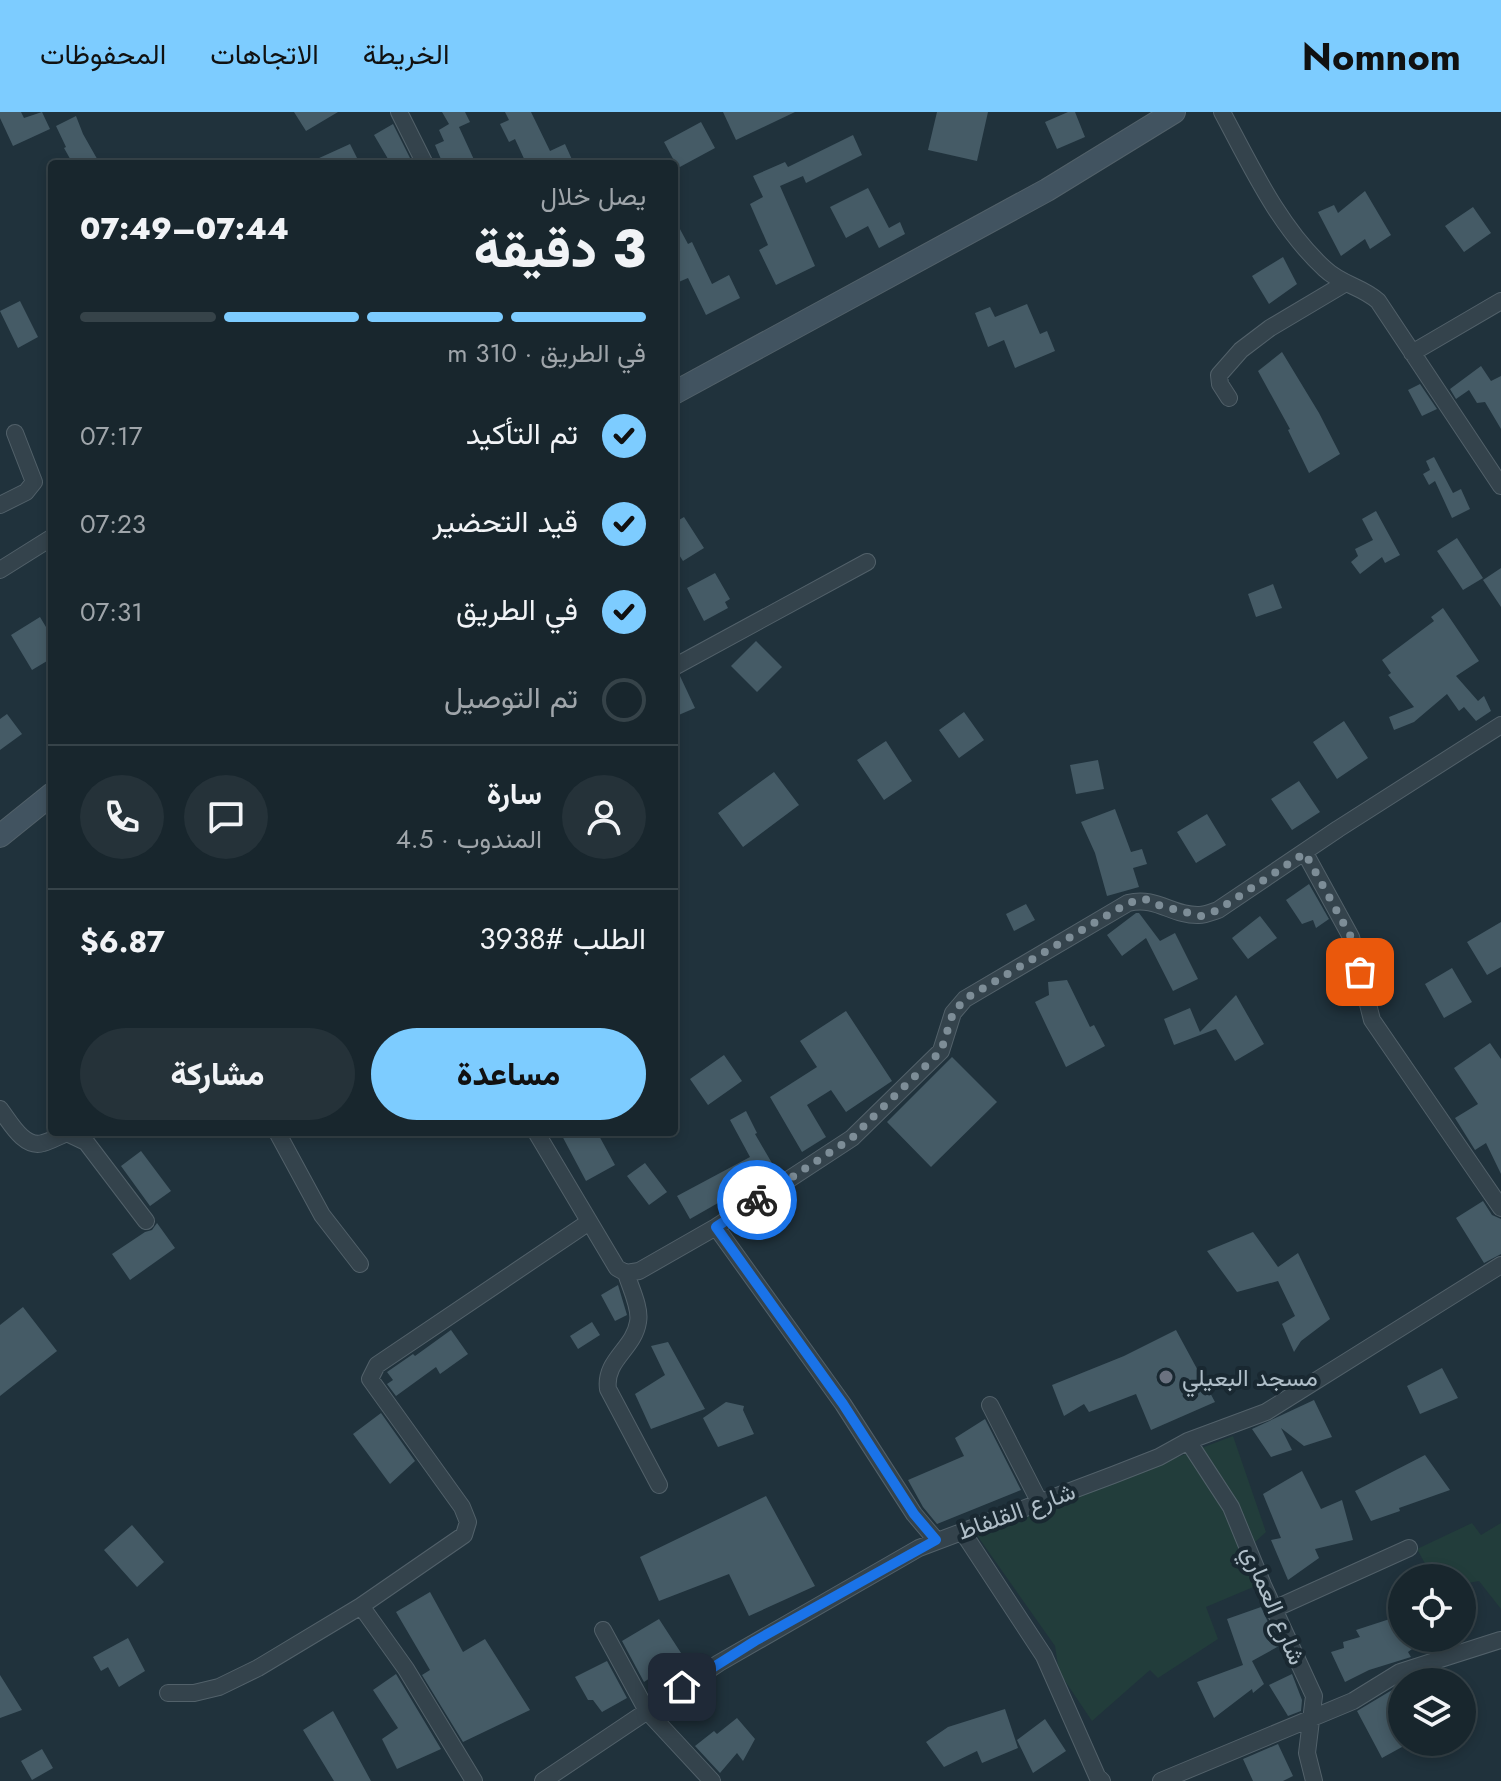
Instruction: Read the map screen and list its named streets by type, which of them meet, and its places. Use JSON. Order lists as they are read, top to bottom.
{
  "streets": {
    "street": ["شارع القلفاط", "شارع العماري"]
  },
  "crossings": [
    ["شارع القلفاط", "شارع العماري"]
  ],
  "places": ["مسجد البعيلي"],
  "page": {
    "header": "Nomnom",
    "nav": ["الخريطة", "الاتجاهات", "المحفوظات"],
    "heading": ["3 دقيقة", "يصل خلال", "07:44–07:49"],
    "panel": [
      "سارة",
      "المندوب · 4.5",
      "الطلب #3938",
      "$6.87"
    ],
    "bar": "في الطريق · 310 m",
    "list": [
      ["تم التأكيد", "07:17"],
      ["قيد التحضير", "07:23"],
      ["في الطريق", "07:31"],
      "تم التوصيل"
    ],
    "buttons": ["مساعدة", "مشاركة"]
  }
}
